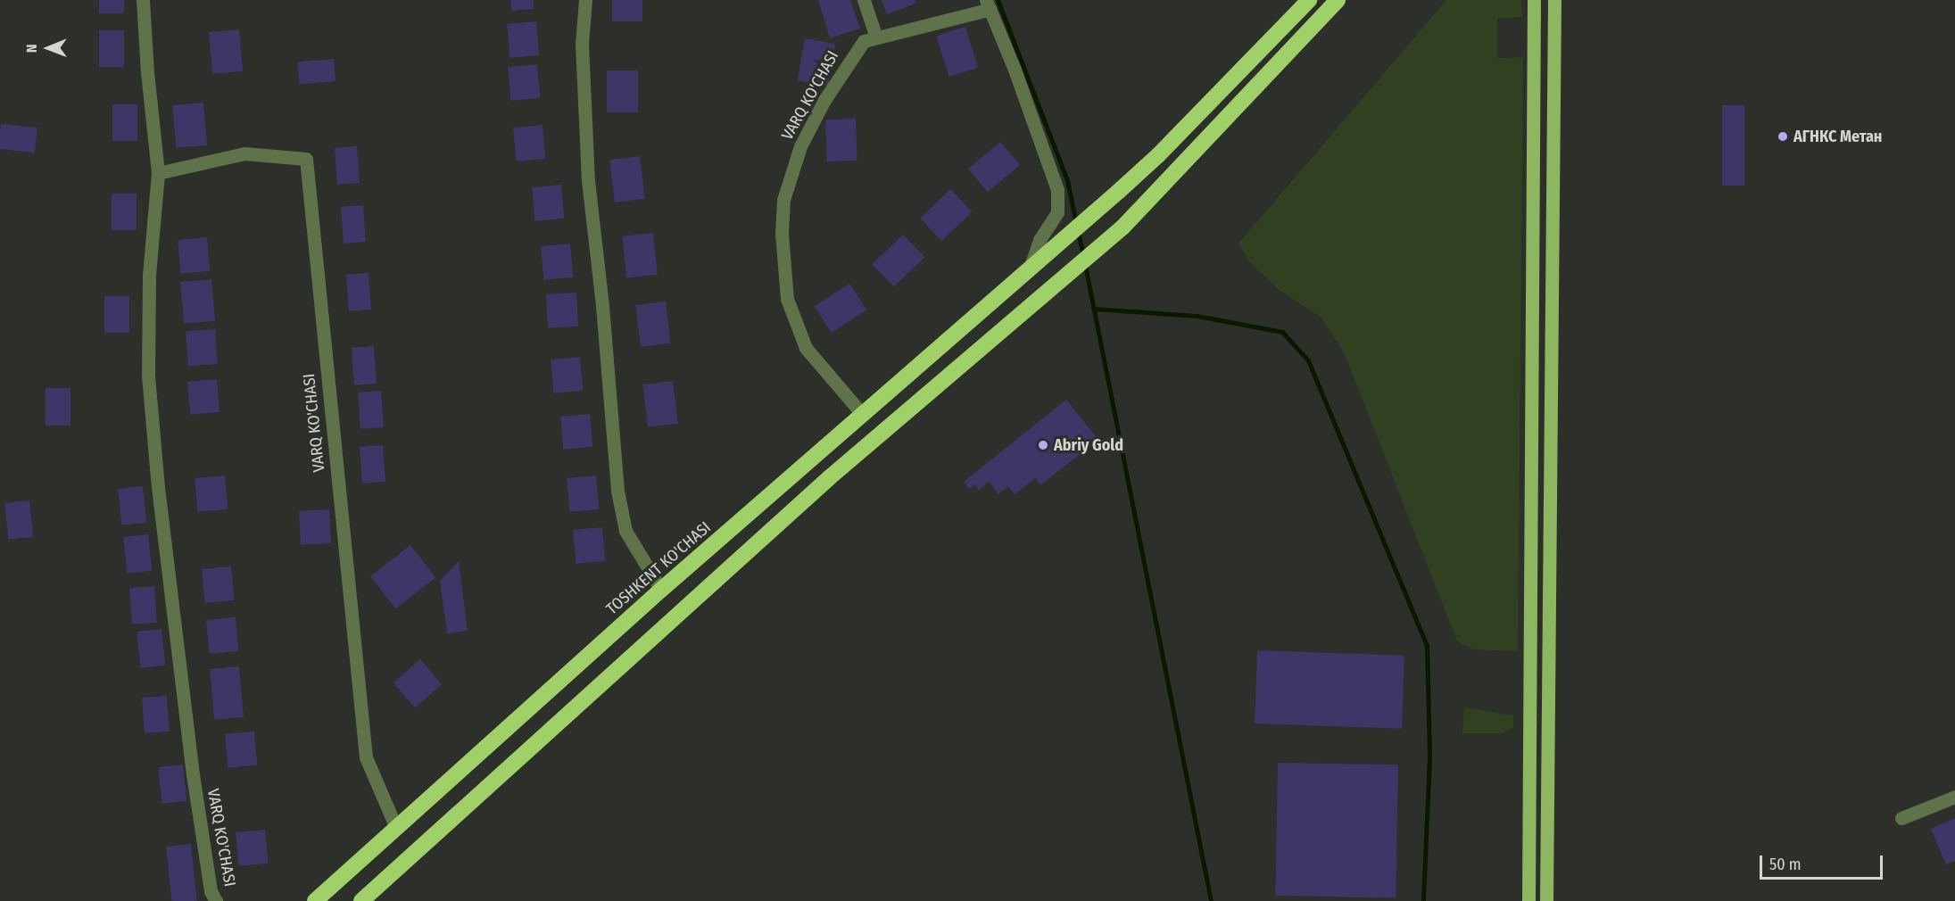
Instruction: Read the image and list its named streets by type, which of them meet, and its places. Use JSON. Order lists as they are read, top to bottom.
{
  "streets": {
    "highway": ["TOSHKENT KO'CHASI"],
    "street": ["VARQ KO'CHASI"]
  },
  "crossings": [
    ["VARQ KO'CHASI", "TOSHKENT KO'CHASI"]
  ],
  "places": ["АГНКС Метан", "Abriy Gold"],
  "scale_bar": "50 m",
  "north": "left"
}
